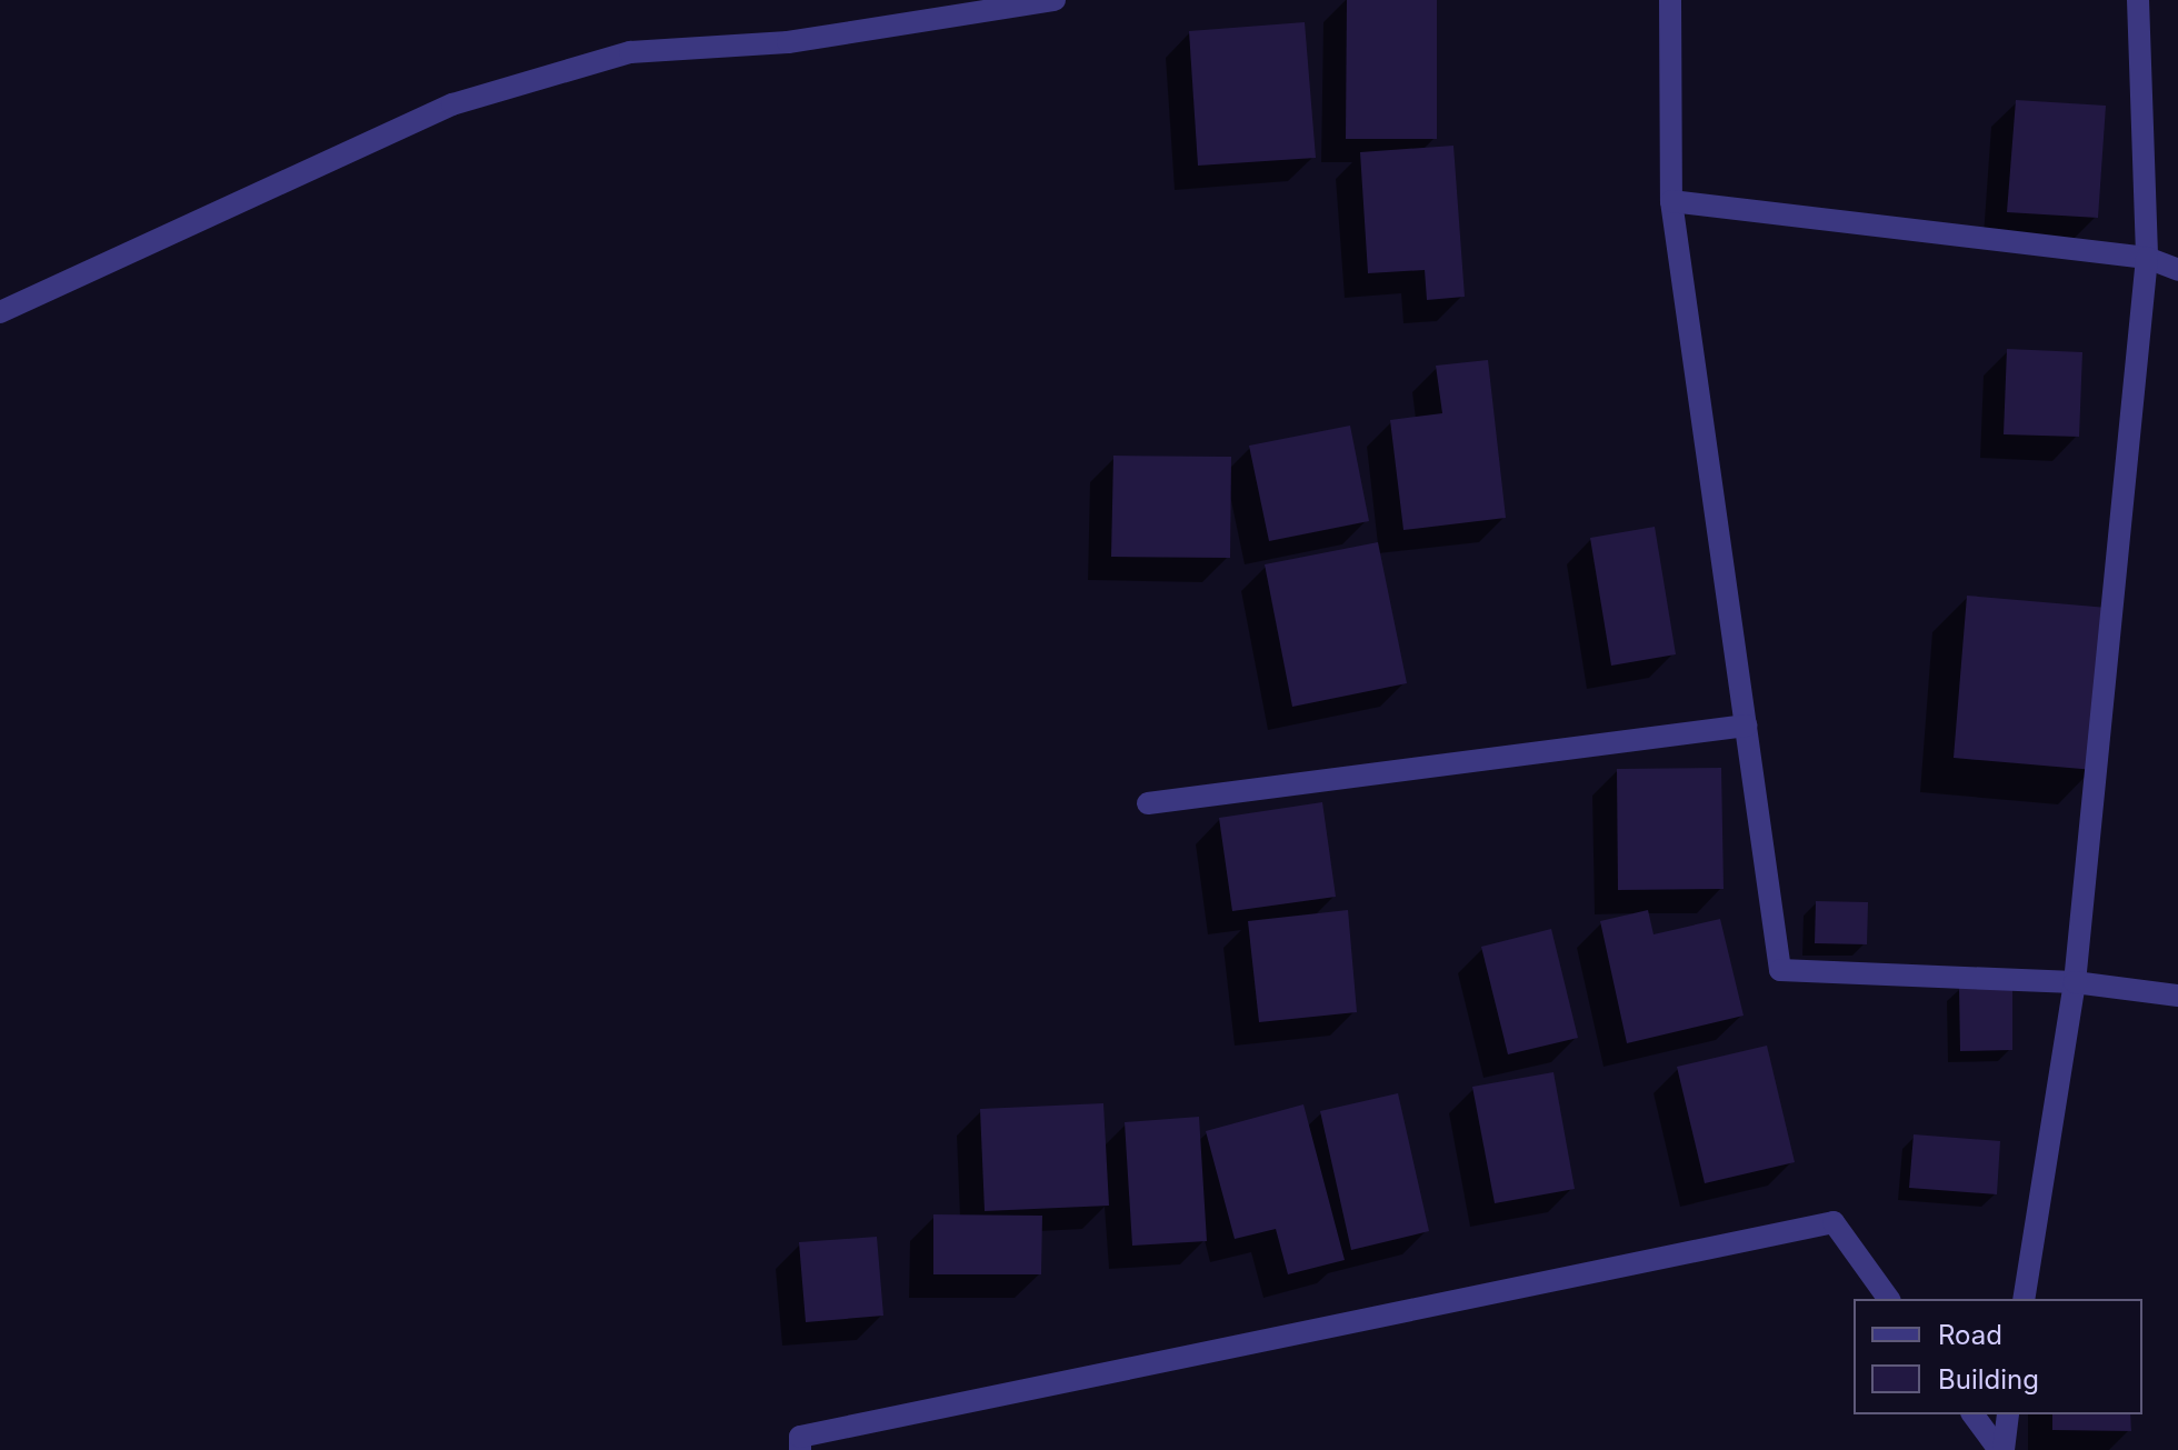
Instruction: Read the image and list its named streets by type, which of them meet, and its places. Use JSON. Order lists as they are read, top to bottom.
{
  "legend": ["Road", "Building"]
}
